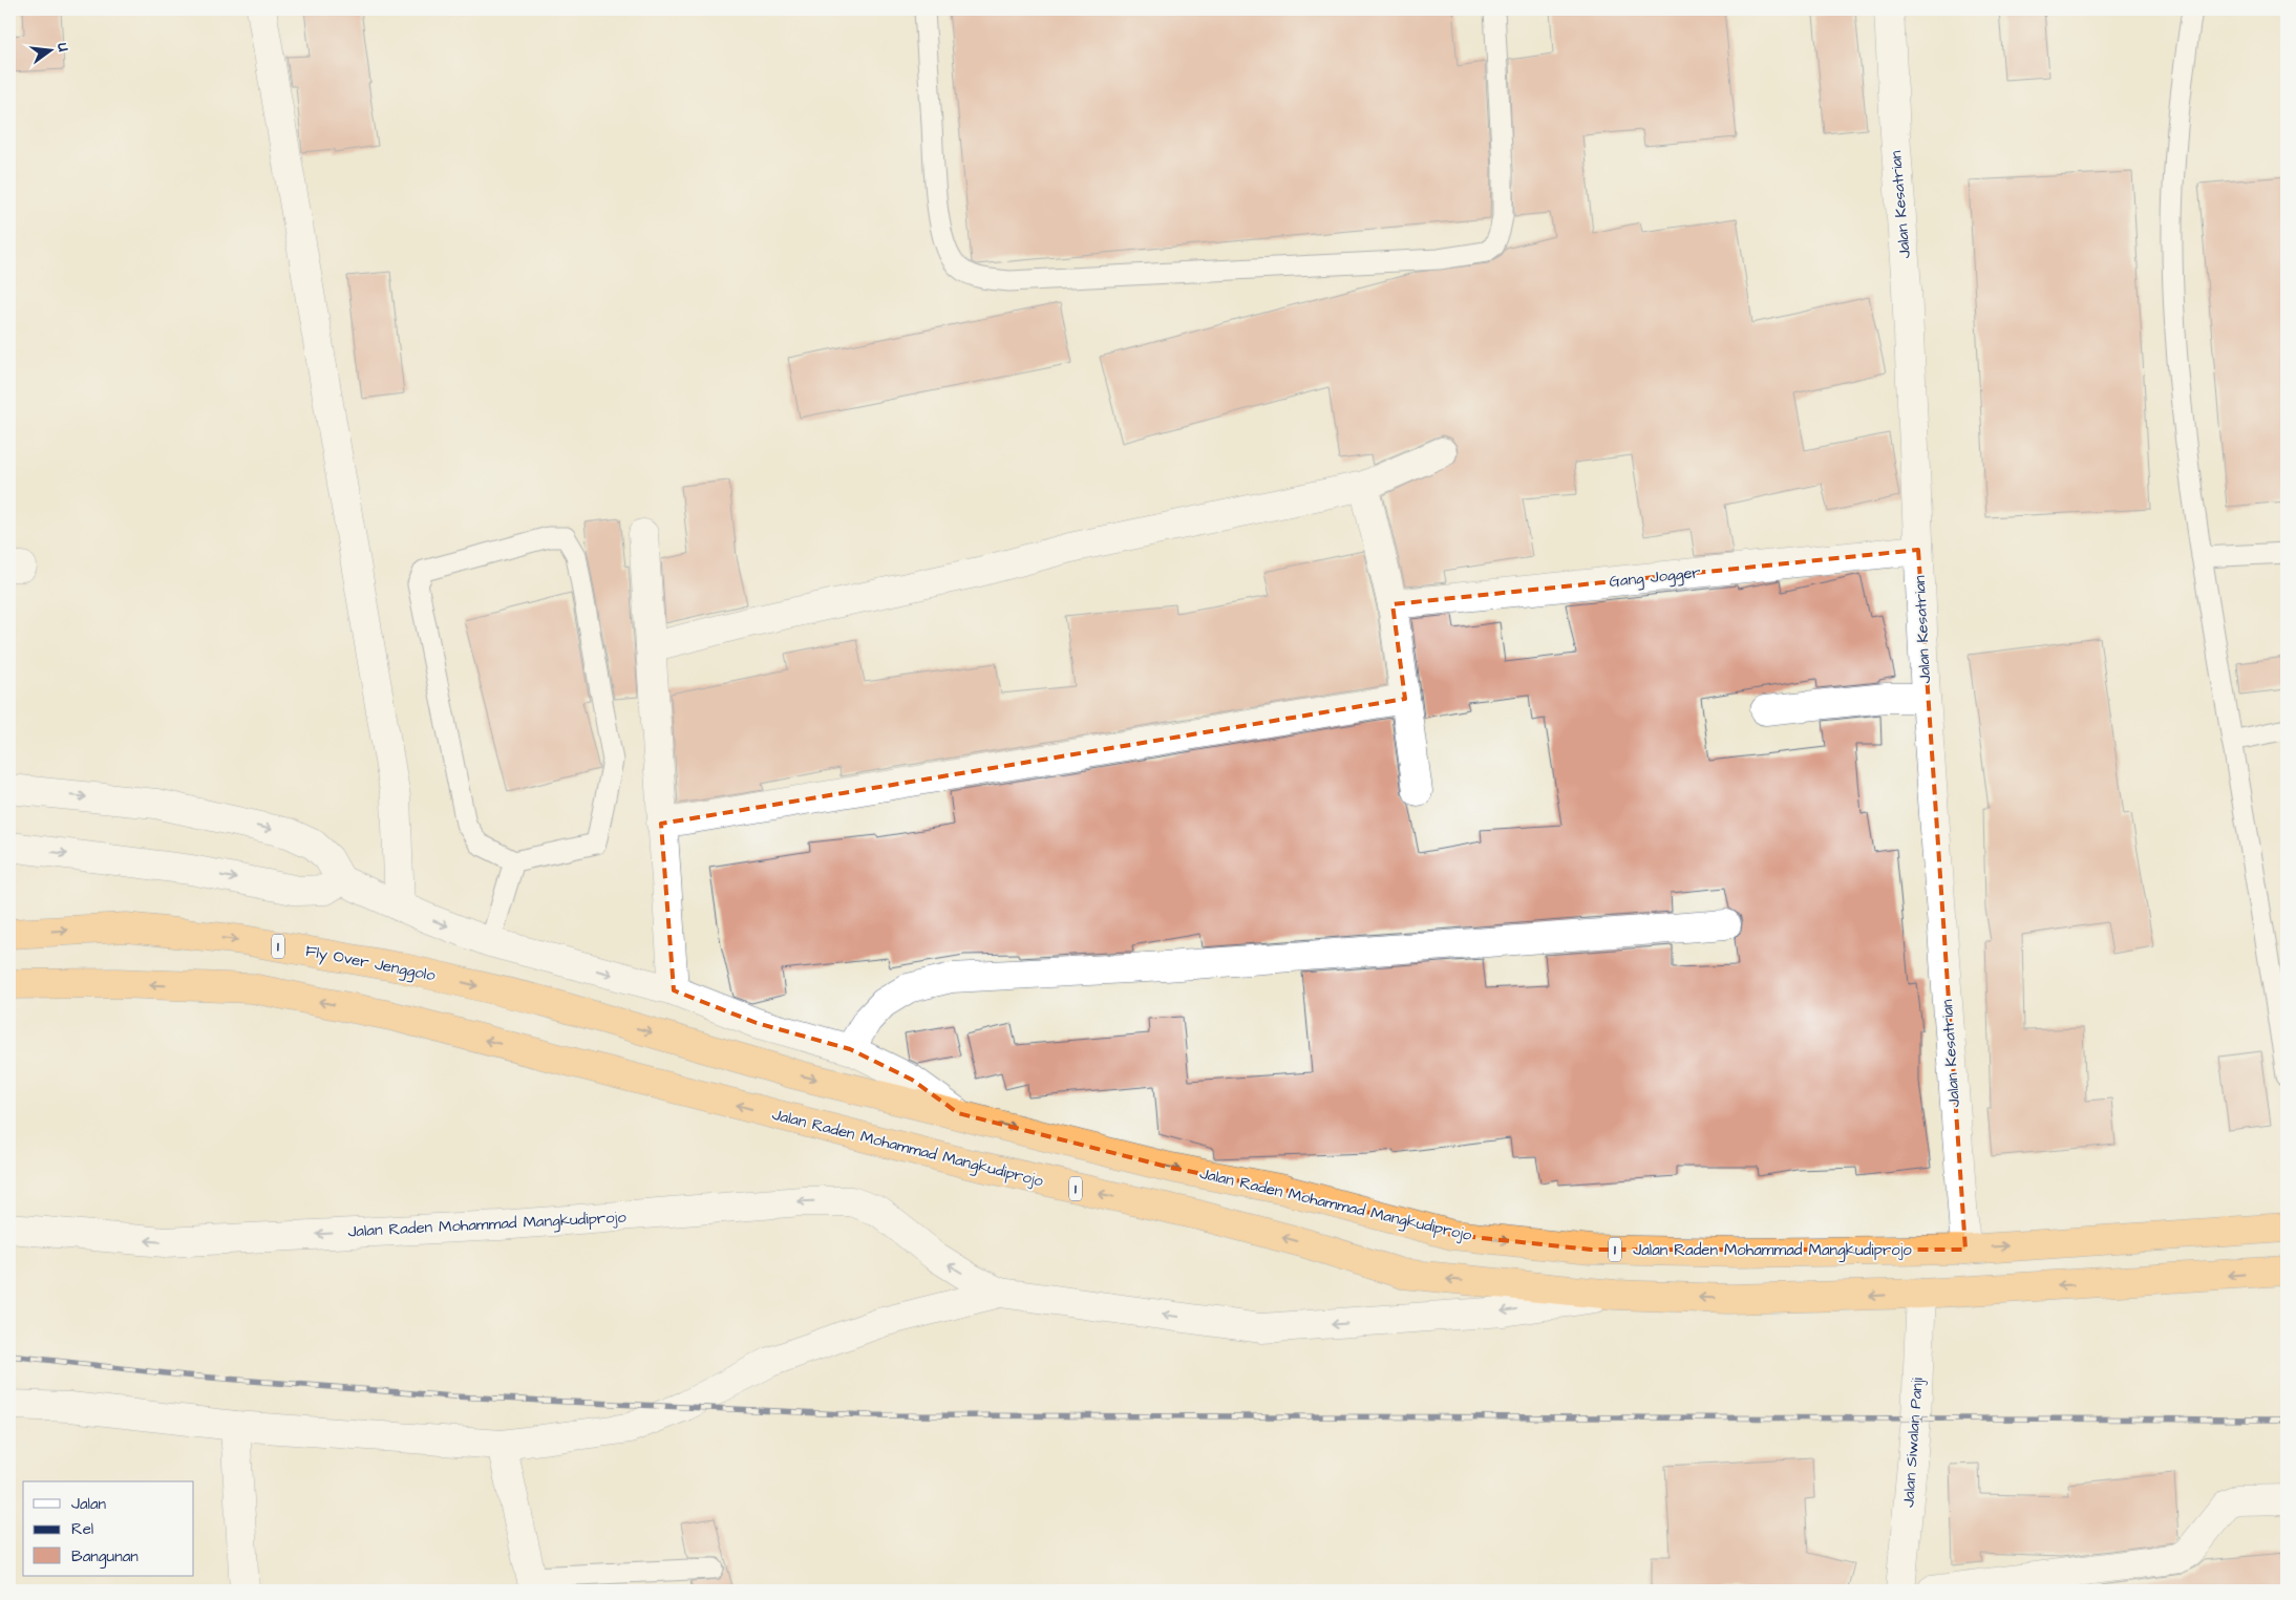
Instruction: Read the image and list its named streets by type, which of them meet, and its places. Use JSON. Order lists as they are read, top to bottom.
{
  "streets": {
    "highway": ["1", "Fly Over Jenggolo", "Jalan Raden Mohammad Mangkudiprojo"],
    "street": ["Jalan Kesatrian", "Gang Jogger", "Jalan Siwalan Panji"]
  },
  "crossings": [
    ["Jalan Kesatrian", "Gang Jogger"],
    ["Jalan Kesatrian", "Jalan Raden Mohammad Mangkudiprojo"],
    ["Fly Over Jenggolo", "Jalan Raden Mohammad Mangkudiprojo"],
    ["Jalan Raden Mohammad Mangkudiprojo", "Jalan Siwalan Panji"]
  ],
  "one_way": ["Fly Over Jenggolo"],
  "legend": ["Jalan", "Rel", "Bangunan"],
  "north": "right"
}
